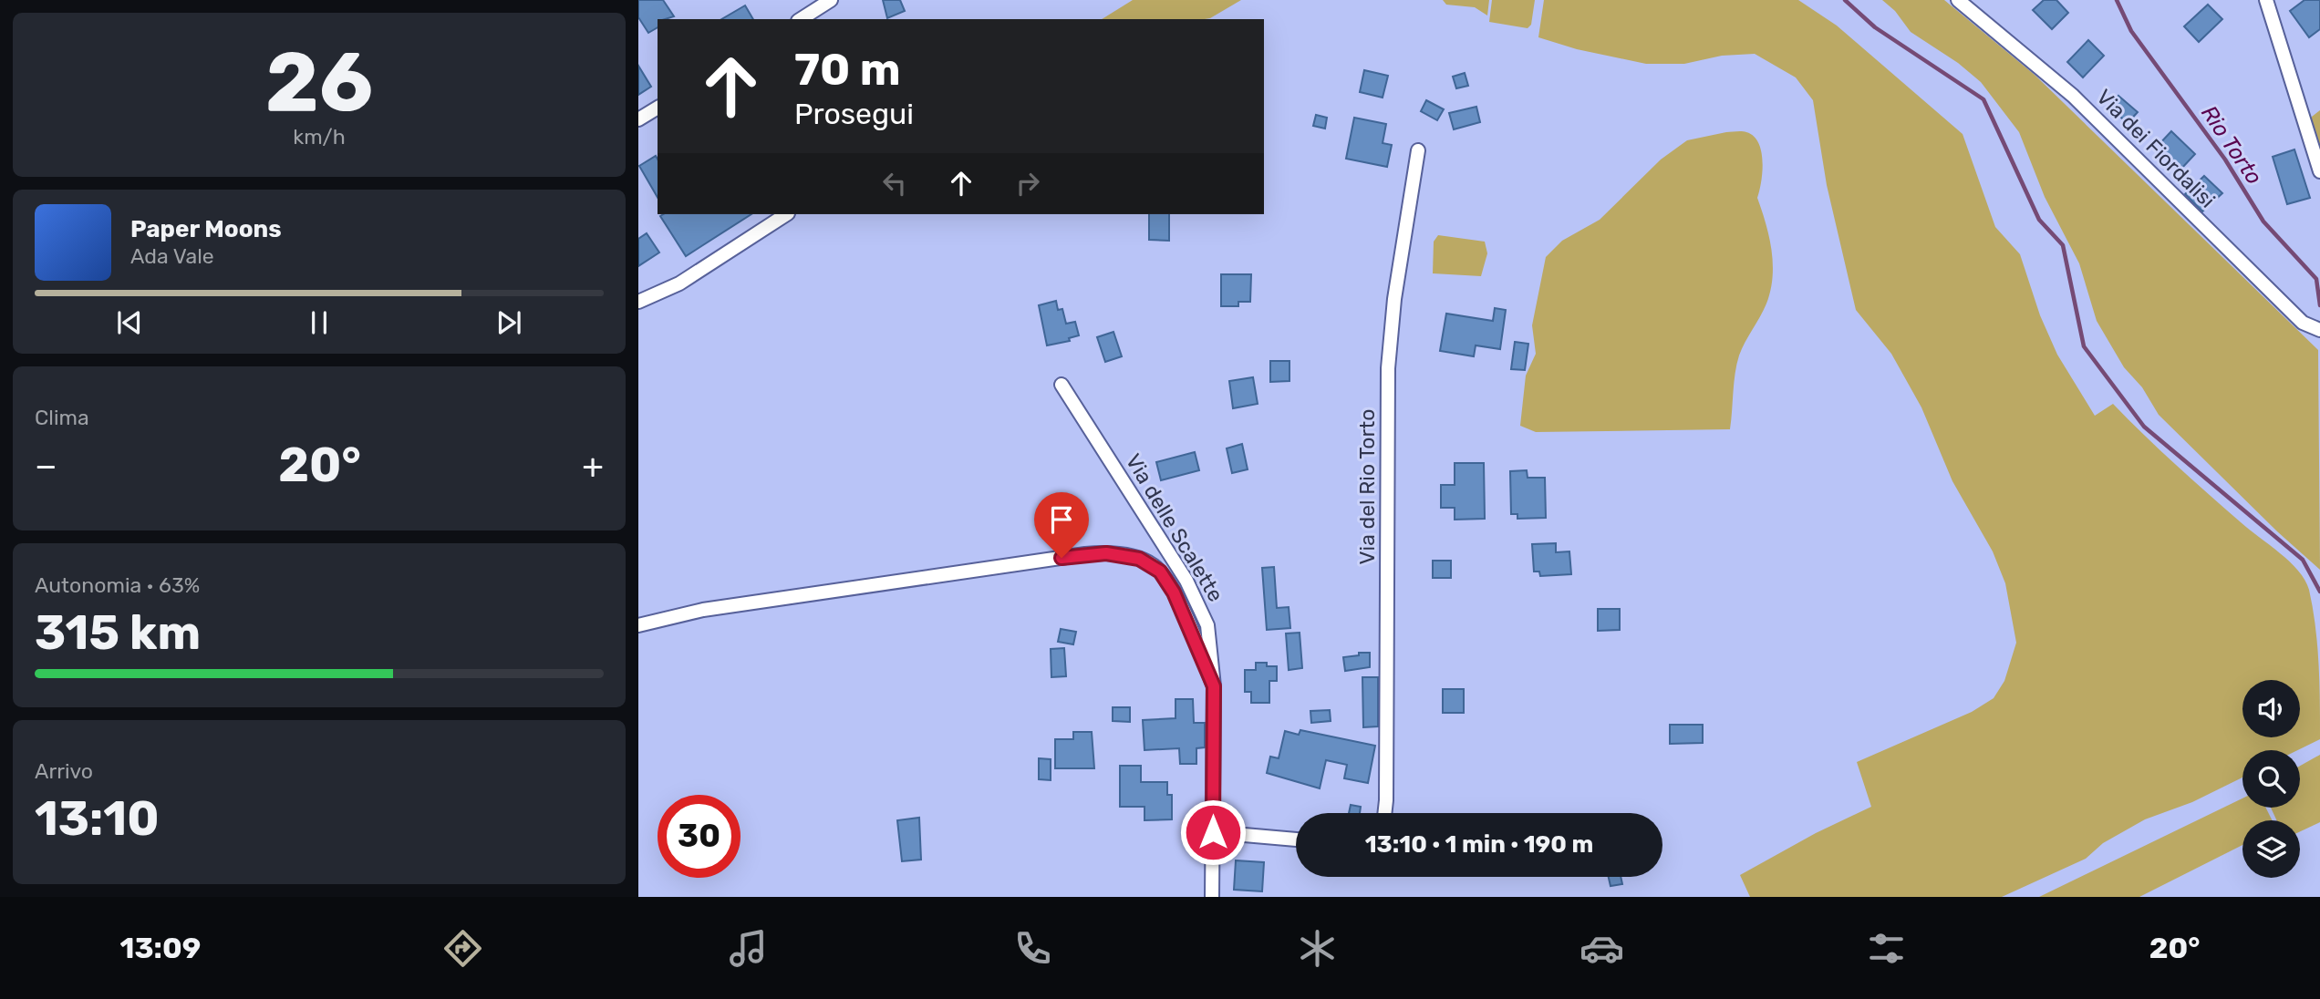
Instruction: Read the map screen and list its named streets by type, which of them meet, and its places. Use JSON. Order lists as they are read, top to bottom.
{
  "streets": {
    "street": ["Via dei Fiordalisi", "Via del Rio Torto", "Via delle Scalette"]
  },
  "water": ["Rio Torto"],
  "page": {
    "tile": [
      ["26", "km/h"],
      "Clima",
      ["Autonomia · 63%", "315 km"],
      ["Arrivo", "13:10"]
    ],
    "turn": ["70 m", "Prosegui"],
    "song": ["Paper Moons", "Ada Vale"],
    "heat": ["−", "20°", "+"],
    "limit": "30",
    "trip": "13:10 · 1 min · 190 m",
    "tabs": ["13:09", "20°"]
  }
}
